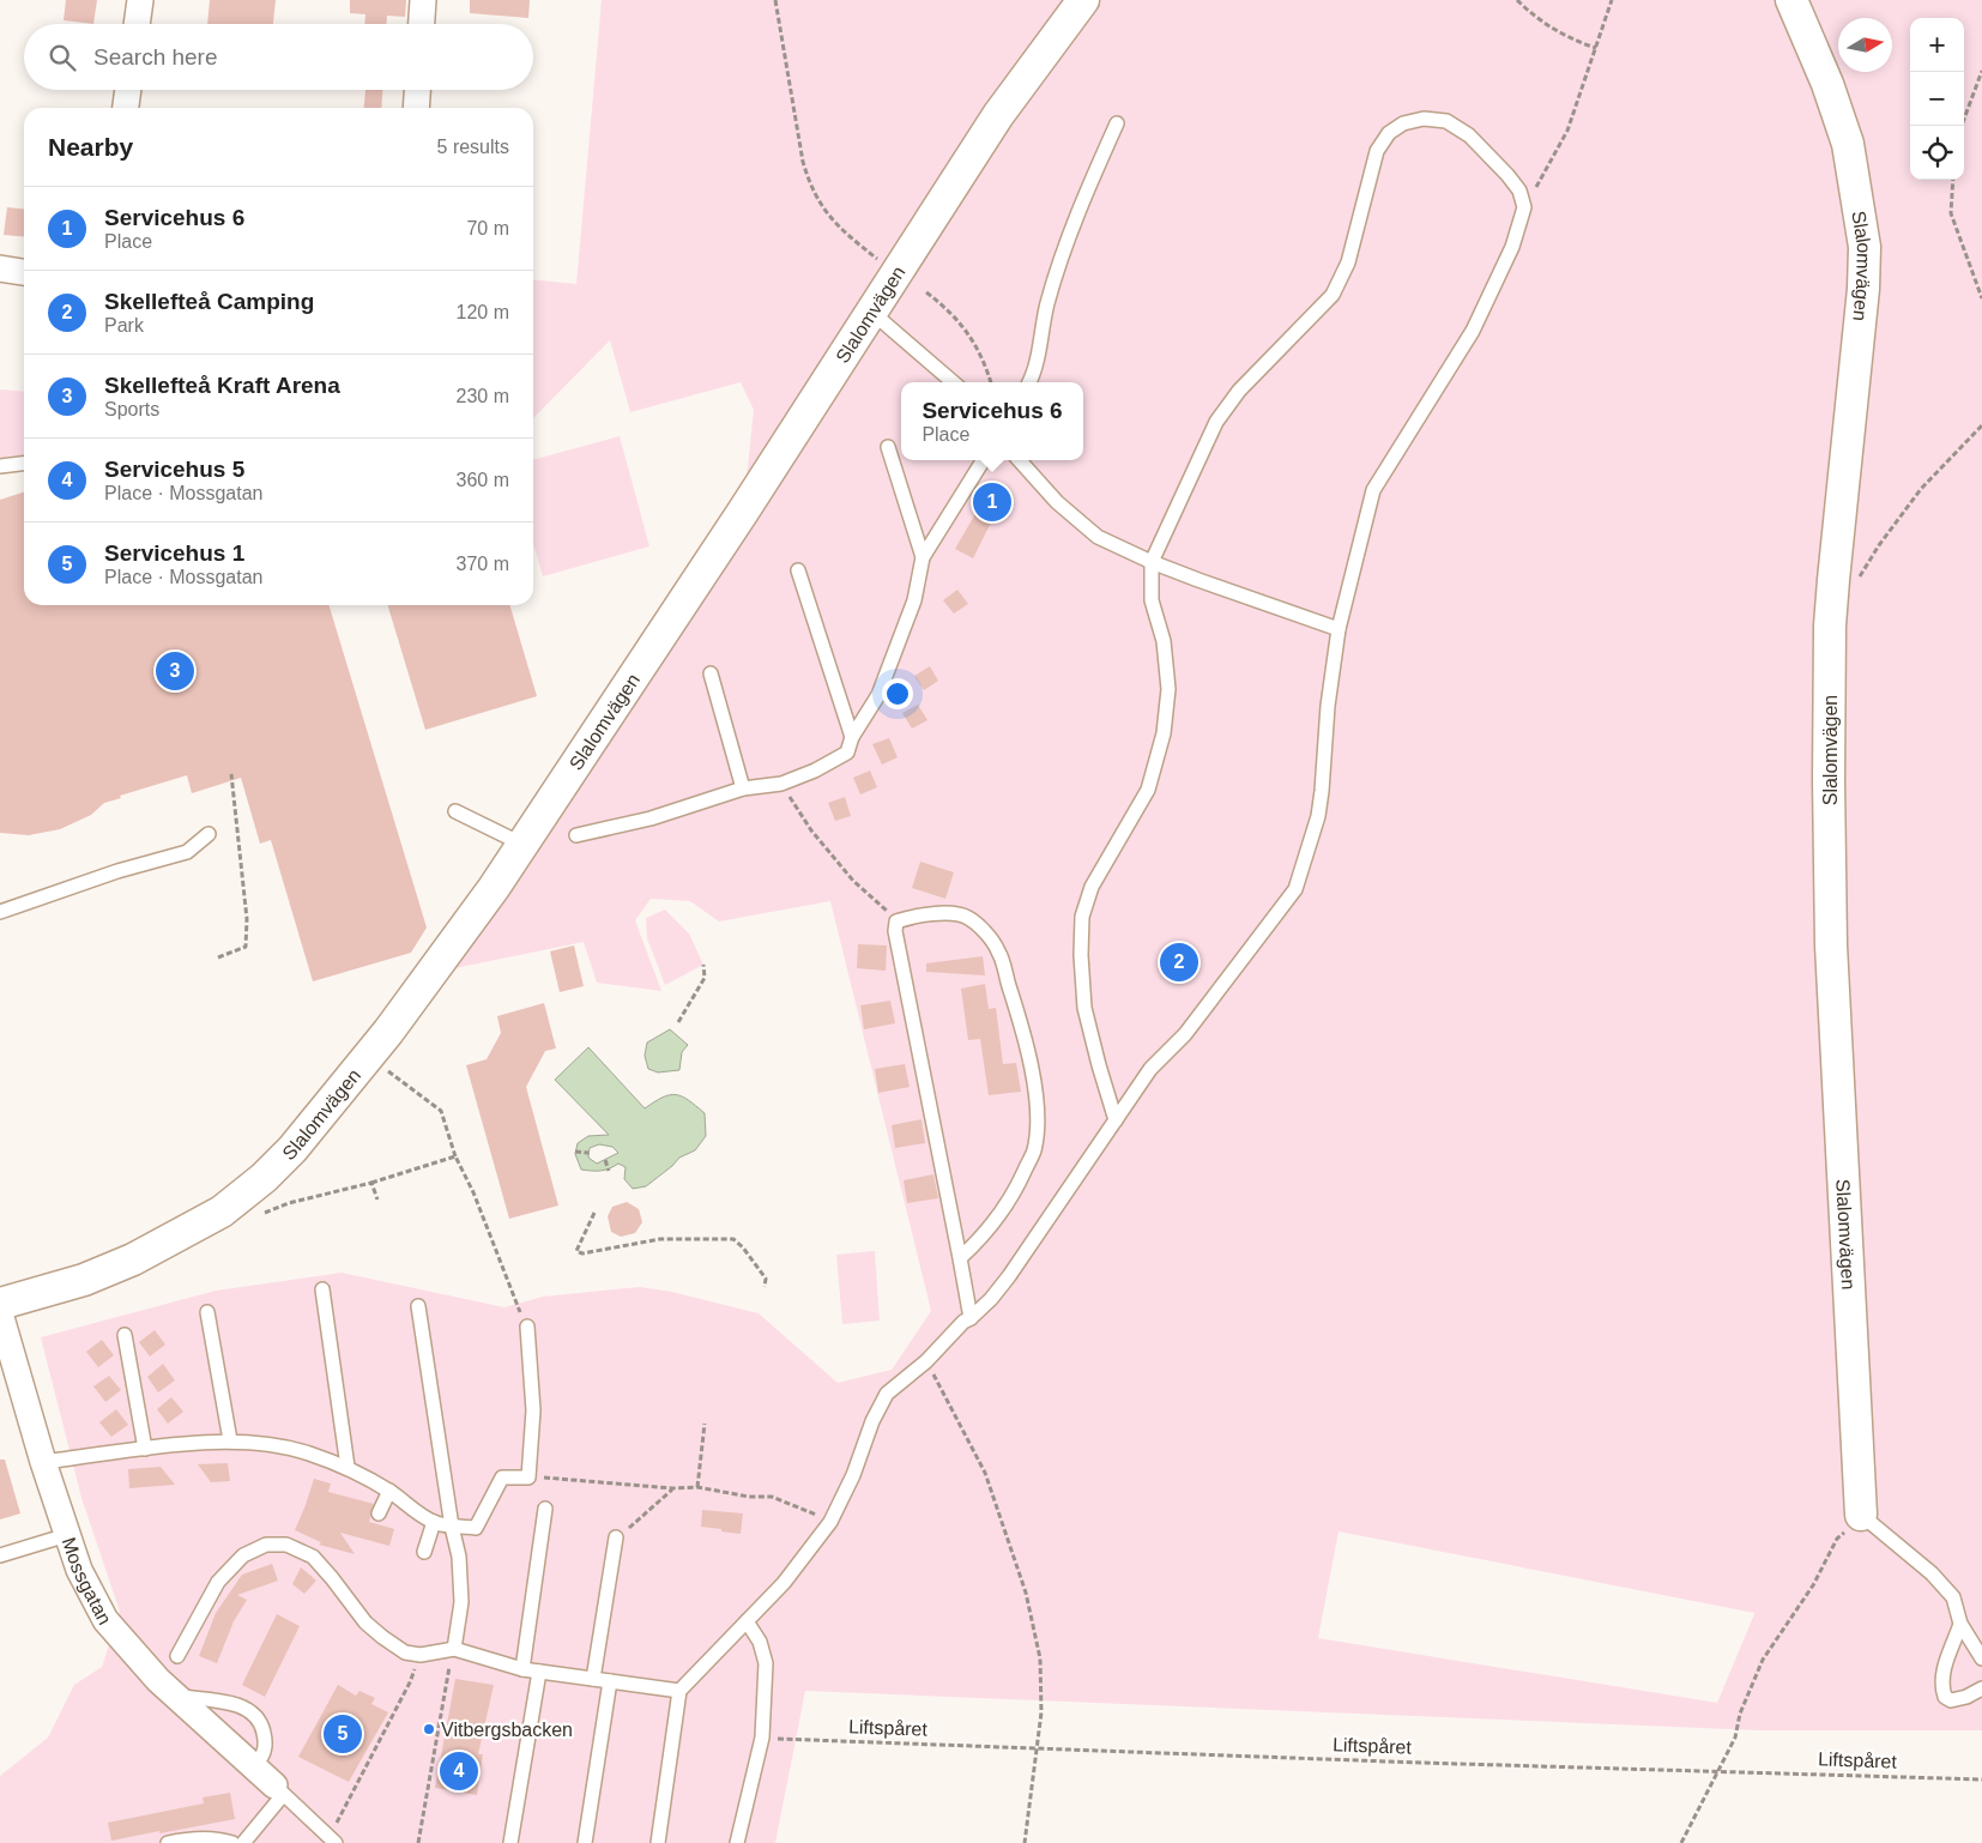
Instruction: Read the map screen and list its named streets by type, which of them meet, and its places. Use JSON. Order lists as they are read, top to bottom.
{
  "streets": {
    "street": ["Slalomvägen", "Mossgatan"],
    "path": ["Liftspåret"]
  },
  "places": ["Vitbergsbacken"],
  "north": "right",
  "page": {
    "map_buttons": ["+", "−"],
    "search": "Search here",
    "heading": ["Nearby", "5 results"],
    "list": [
      {
        "mark": "1",
        "name": "Servicehus 6",
        "note": "Place",
        "value": "70 m"
      },
      {
        "mark": "2",
        "name": "Skellefteå Camping",
        "note": "Park",
        "value": "120 m"
      },
      {
        "mark": "3",
        "name": "Skellefteå Kraft Arena",
        "note": "Sports",
        "value": "230 m"
      },
      {
        "mark": "4",
        "name": "Servicehus 5",
        "note": "Place · Mossgatan",
        "value": "360 m"
      },
      {
        "mark": "5",
        "name": "Servicehus 1",
        "note": "Place · Mossgatan",
        "value": "370 m"
      }
    ],
    "popup": ["Servicehus 6", "Place"],
    "pins": [
      "1",
      "3",
      "2",
      "5",
      "4"
    ]
  }
}
